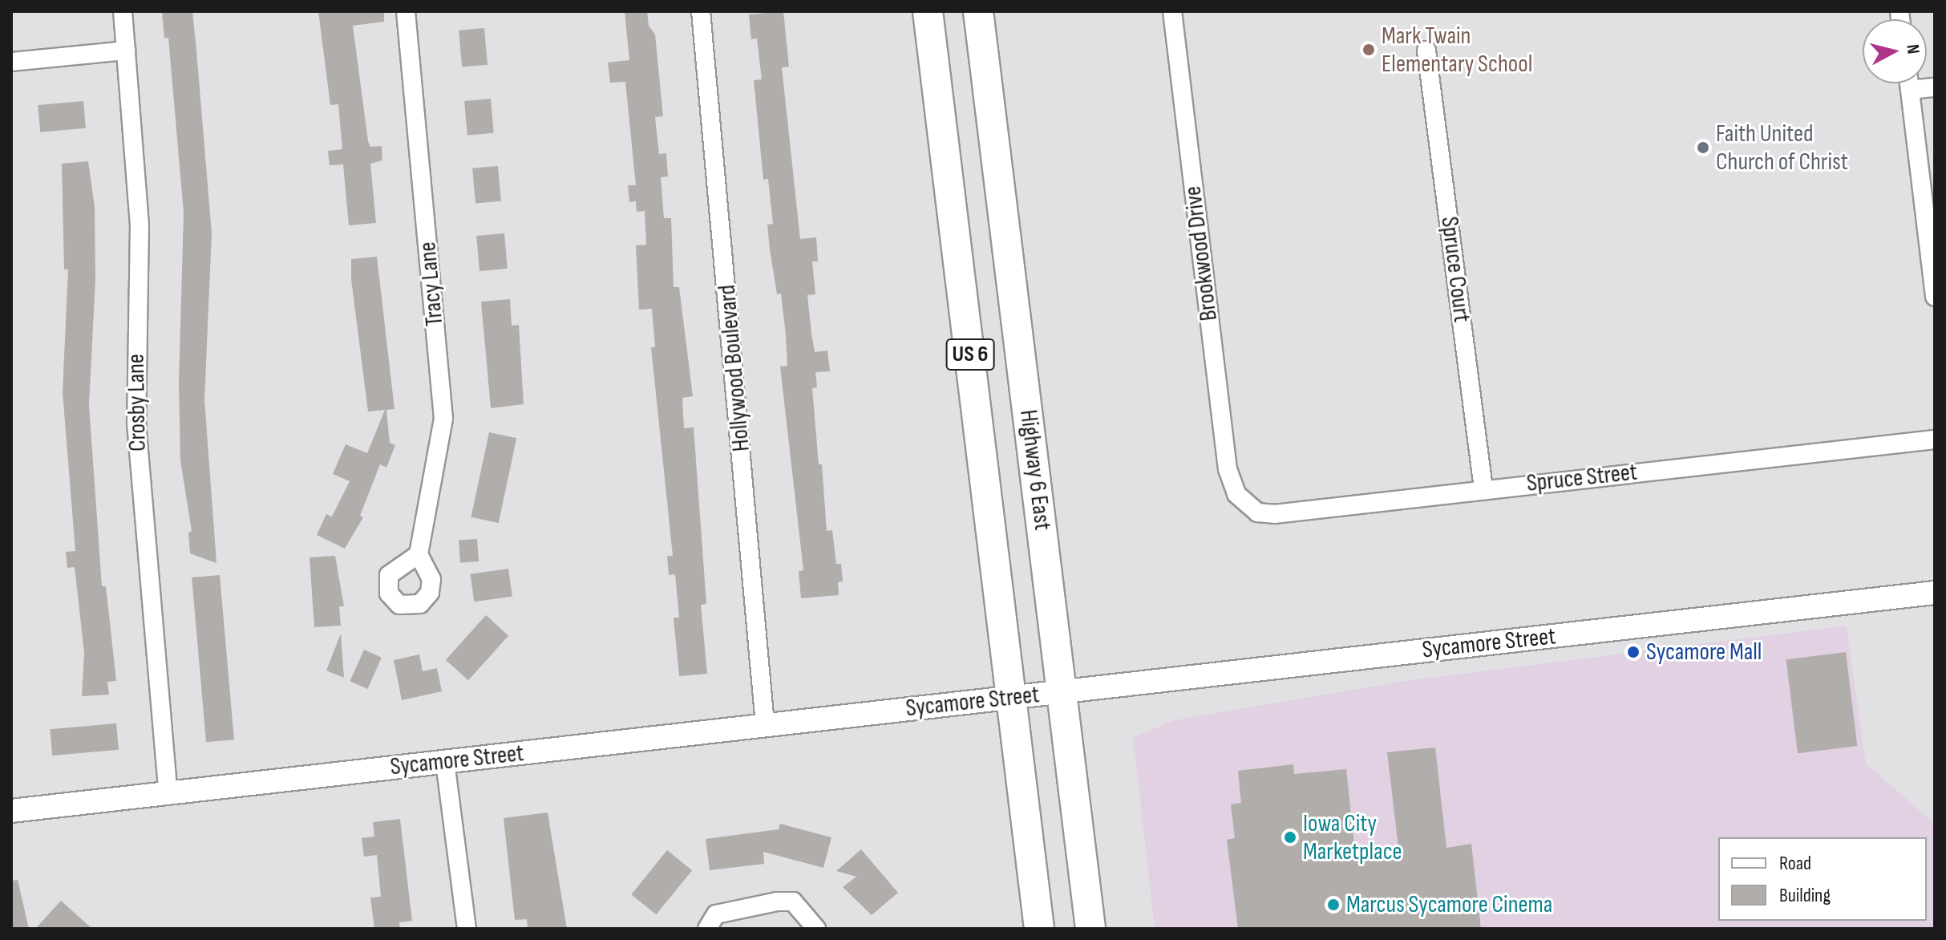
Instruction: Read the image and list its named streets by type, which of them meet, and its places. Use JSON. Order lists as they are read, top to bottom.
{
  "streets": {
    "main road": ["US 6", "Highway 6 East"],
    "street": [
      "Brookwood Drive",
      "Spruce Court",
      "Tracy Lane",
      "Hollywood Boulevard",
      "Crosby Lane",
      "Spruce Street",
      "Sycamore Street"
    ]
  },
  "crossings": [
    ["Brookwood Drive", "Spruce Street"],
    ["Spruce Court", "Spruce Street"],
    ["Hollywood Boulevard", "Sycamore Street"],
    ["Crosby Lane", "Sycamore Street"],
    ["Highway 6 East", "Sycamore Street"]
  ],
  "places": [
    "Mark Twain Elementary School",
    "Faith United Church of Christ",
    "Sycamore Mall",
    "Iowa City Marketplace",
    "Marcus Sycamore Cinema"
  ],
  "legend": ["Road", "Building"],
  "north": "right"
}
